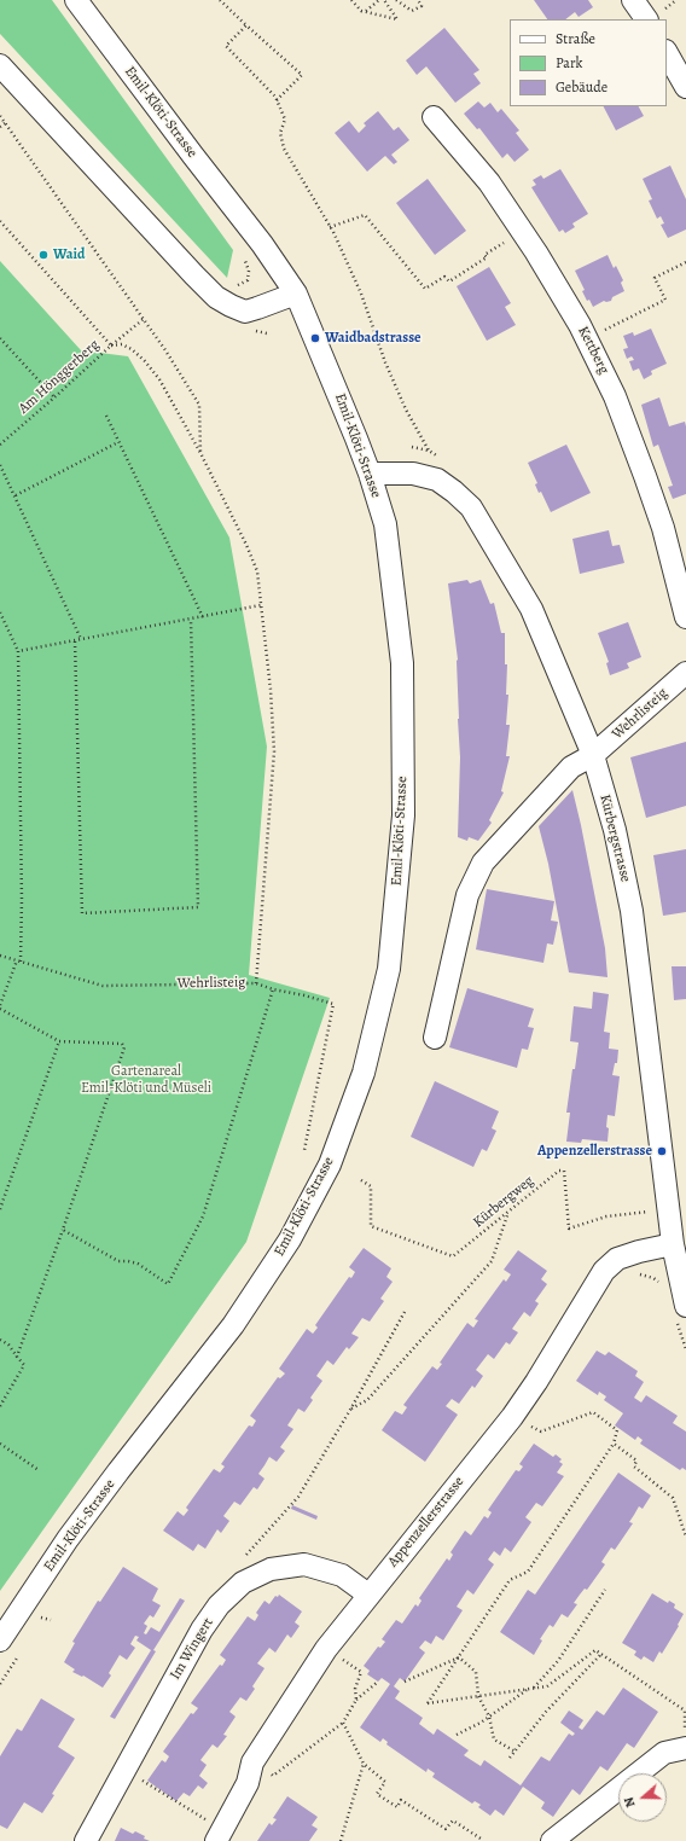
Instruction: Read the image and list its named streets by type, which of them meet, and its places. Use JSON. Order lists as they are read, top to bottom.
{
  "streets": {
    "street": [
      "Emil-Klöti-Strasse",
      "Kettberg",
      "Wehrlisteig",
      "Kürbergstrasse",
      "Appenzellerstrasse",
      "Im Wingert"
    ],
    "path": ["Am Hönggerberg", "Kürbergweg"]
  },
  "crossings": [
    ["Emil-Klöti-Strasse", "Kürbergstrasse"],
    ["Wehrlisteig", "Kürbergstrasse"],
    ["Kürbergstrasse", "Appenzellerstrasse"],
    ["Appenzellerstrasse", "Im Wingert"]
  ],
  "parks": ["Gartenareal Emil-Klöti und Müseli"],
  "places": ["Waid", "Waidbadstrasse", "Appenzellerstrasse"],
  "legend": ["Straße", "Park", "Gebäude"],
  "north": "left"
}
